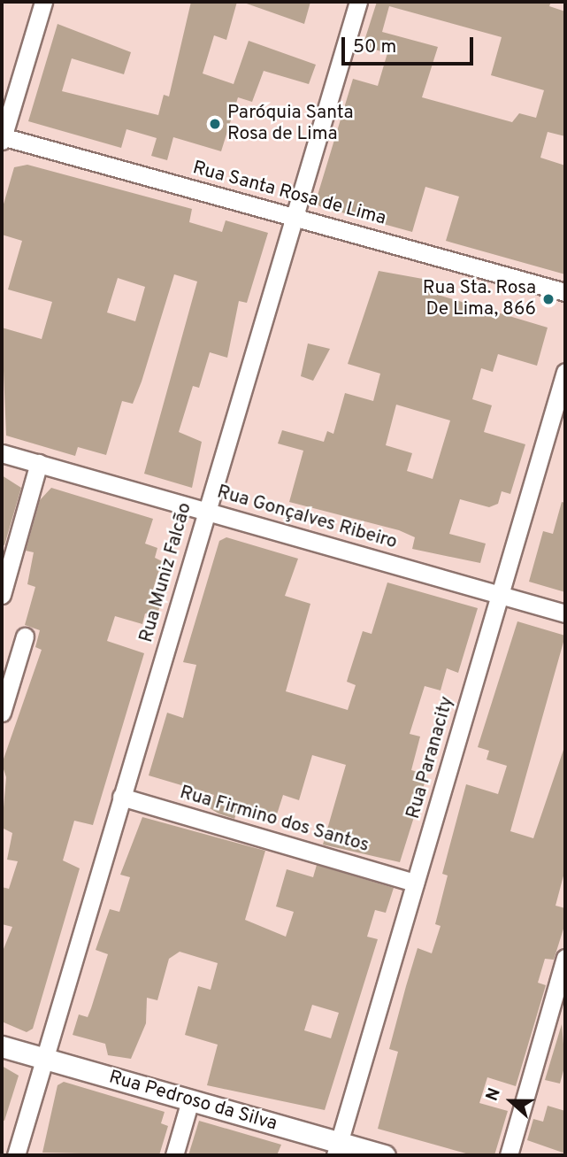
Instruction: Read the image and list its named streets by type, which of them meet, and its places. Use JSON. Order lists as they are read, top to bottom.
{
  "streets": {
    "street": [
      "Rua Santa Rosa de Lima",
      "Rua Gonçalves Ribeiro",
      "Rua Muniz Falcão",
      "Rua Paranacity",
      "Rua Firmino dos Santos",
      "Rua Pedroso da Silva"
    ]
  },
  "crossings": [
    ["Rua Santa Rosa de Lima", "Rua Muniz Falcão"],
    ["Rua Gonçalves Ribeiro", "Rua Muniz Falcão"],
    ["Rua Gonçalves Ribeiro", "Rua Paranacity"],
    ["Rua Muniz Falcão", "Rua Firmino dos Santos"],
    ["Rua Muniz Falcão", "Rua Pedroso da Silva"],
    ["Rua Paranacity", "Rua Firmino dos Santos"],
    ["Rua Paranacity", "Rua Pedroso da Silva"]
  ],
  "places": ["Paróquia Santa Rosa de Lima", "Rua Sta. Rosa De Lima, 866"],
  "scale_bar": "50 m",
  "north": "left"
}
